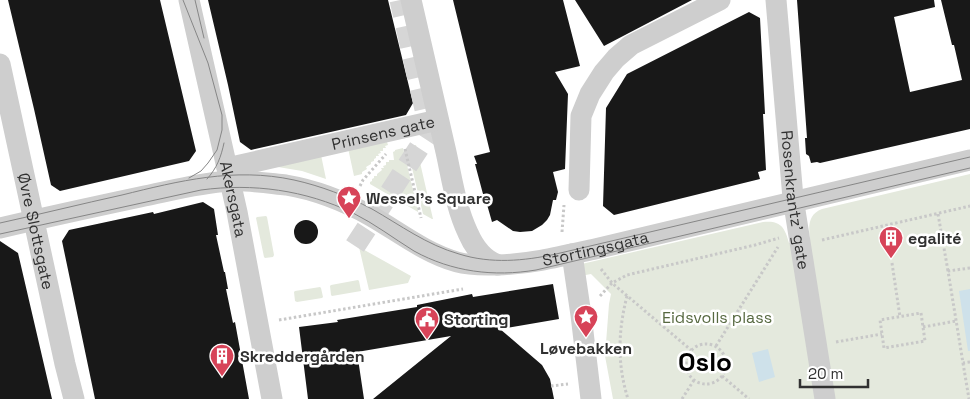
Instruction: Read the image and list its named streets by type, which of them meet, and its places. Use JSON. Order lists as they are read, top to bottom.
{
  "streets": {
    "street": [
      "Prinsens gate",
      "Akersgata",
      "Rosenkrantz’ gate",
      "Øvre Slottsgate",
      "Stortingsgata"
    ]
  },
  "crossings": [
    ["Prinsens gate", "Akersgata"],
    ["Prinsens gate", "Øvre Slottsgate"],
    ["Prinsens gate", "Stortingsgata"],
    ["Akersgata", "Stortingsgata"],
    ["Rosenkrantz’ gate", "Stortingsgata"]
  ],
  "districts": ["Oslo"],
  "parks": ["Eidsvolls plass"],
  "places": {
    "place": ["Wessel's Square", "Løvebakken"],
    "building": ["egalité", "Skreddergården"],
    "public building": ["Storting"]
  },
  "scale_bar": "20 m"
}
